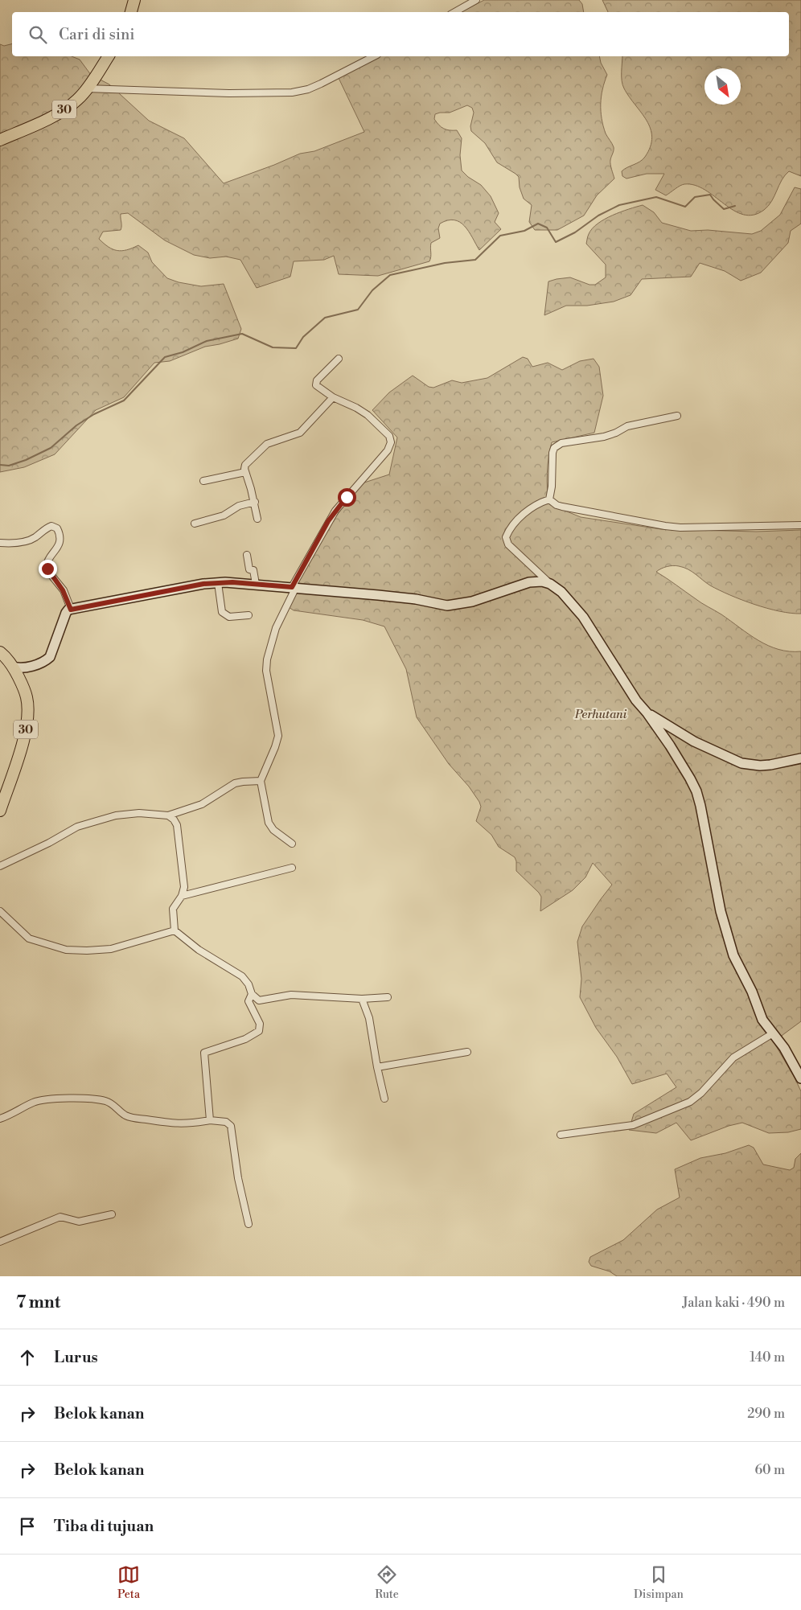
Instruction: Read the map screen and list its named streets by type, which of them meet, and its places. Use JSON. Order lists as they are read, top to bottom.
{
  "streets": {
    "highway": ["30"]
  },
  "parks": ["Perhutani"],
  "north": "bottom right",
  "page": {
    "search": "Cari di sini",
    "heading": ["7 mnt", "Jalan kaki · 490 m"],
    "list": [
      ["Lurus", "140 m"],
      ["Belok kanan", "290 m"],
      ["Belok kanan", "60 m"],
      "Tiba di tujuan"
    ],
    "nav": ["Peta", "Rute", "Disimpan"]
  }
}
